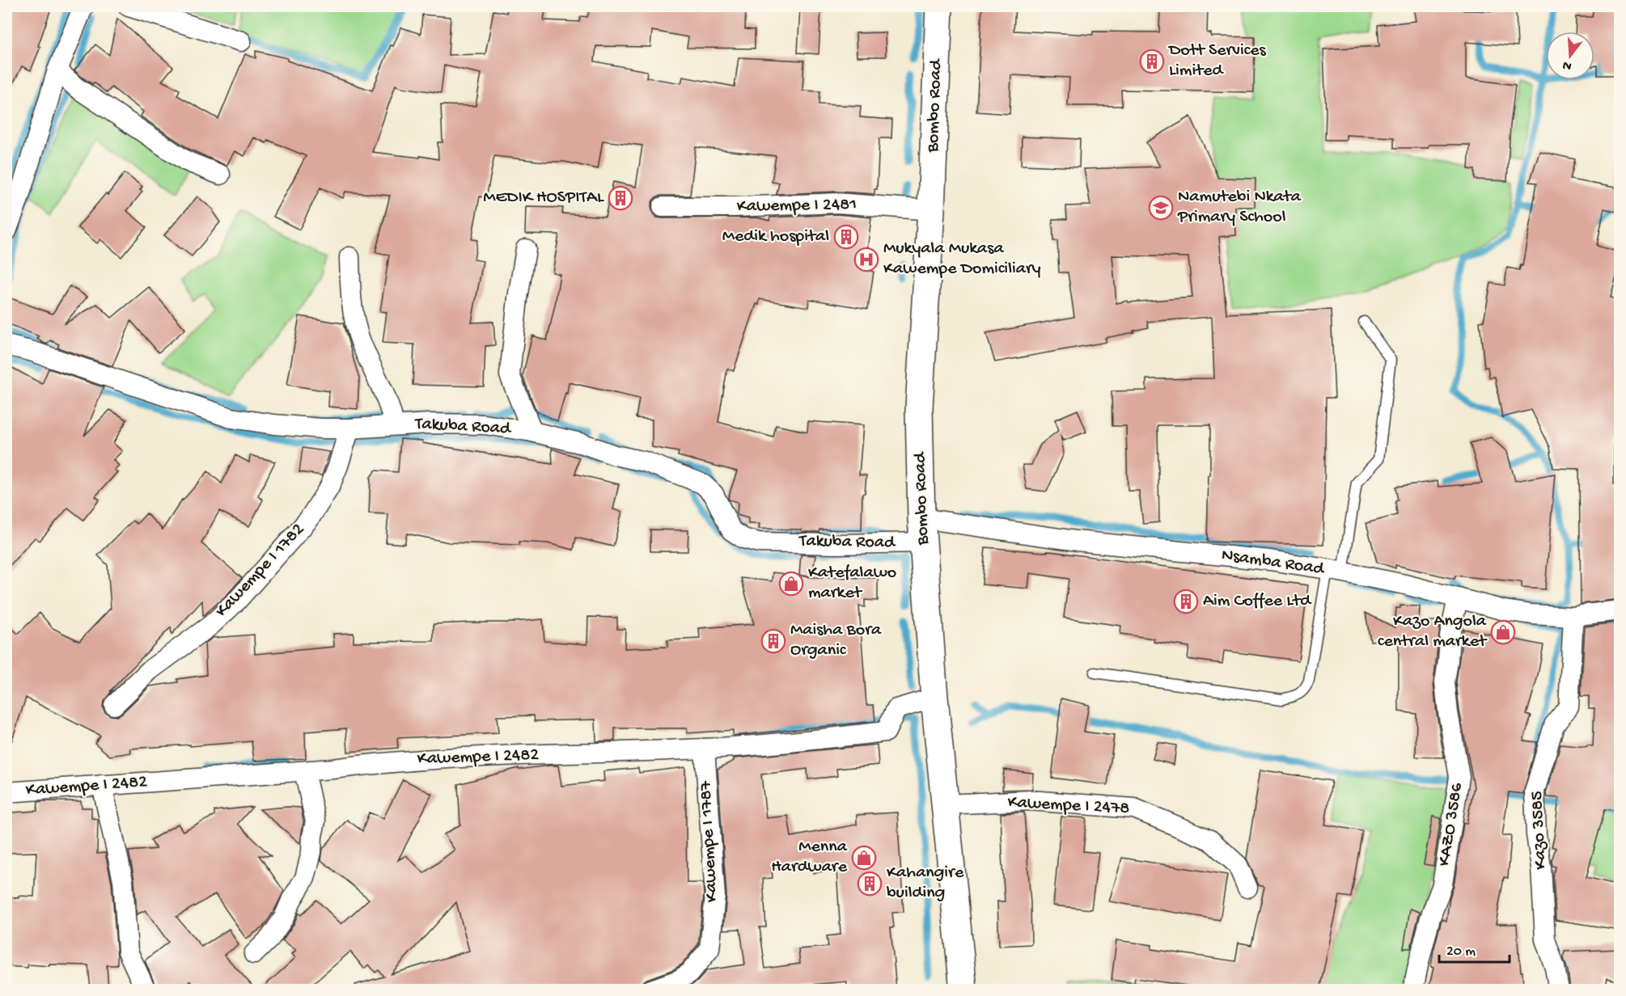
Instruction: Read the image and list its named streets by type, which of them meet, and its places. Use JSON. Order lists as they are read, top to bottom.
{
  "streets": {
    "main road": ["Bombo Road"],
    "street": [
      "Kawempe I 2481",
      "Takuba Road",
      "Nsamba Road",
      "Kawempe I 1782",
      "Kawempe I 2482",
      "Kawempe I 2478",
      "KAZO 3586",
      "Kazo 3585",
      "Kawempe I 1787"
    ]
  },
  "crossings": [
    ["Bombo Road", "Kawempe I 2481"],
    ["Bombo Road", "Takuba Road"],
    ["Bombo Road", "Nsamba Road"],
    ["Bombo Road", "Kawempe I 2482"],
    ["Bombo Road", "Kawempe I 2478"],
    ["Takuba Road", "Nsamba Road"],
    ["Takuba Road", "Kawempe I 1782"],
    ["Nsamba Road", "KAZO 3586"],
    ["Nsamba Road", "Kazo 3585"],
    ["Kawempe I 2482", "Kawempe I 1787"]
  ],
  "places": {
    "building": [
      "Dott Services Limited",
      "MEDIK HOSPITAL",
      "Medik hospital",
      "Aim Coffee Ltd",
      "Maisha Bora Organic",
      "Kahangire building"
    ],
    "school or university": ["Namutebi Nkata Primary School"],
    "hospital": ["Mukyala Mukasa Kawempe Domiciliary"],
    "shop": ["Katefalawo market", "Kazo Angola central market", "Menna Hardware"]
  },
  "scale_bar": "20 m",
  "north": "bottom"
}
